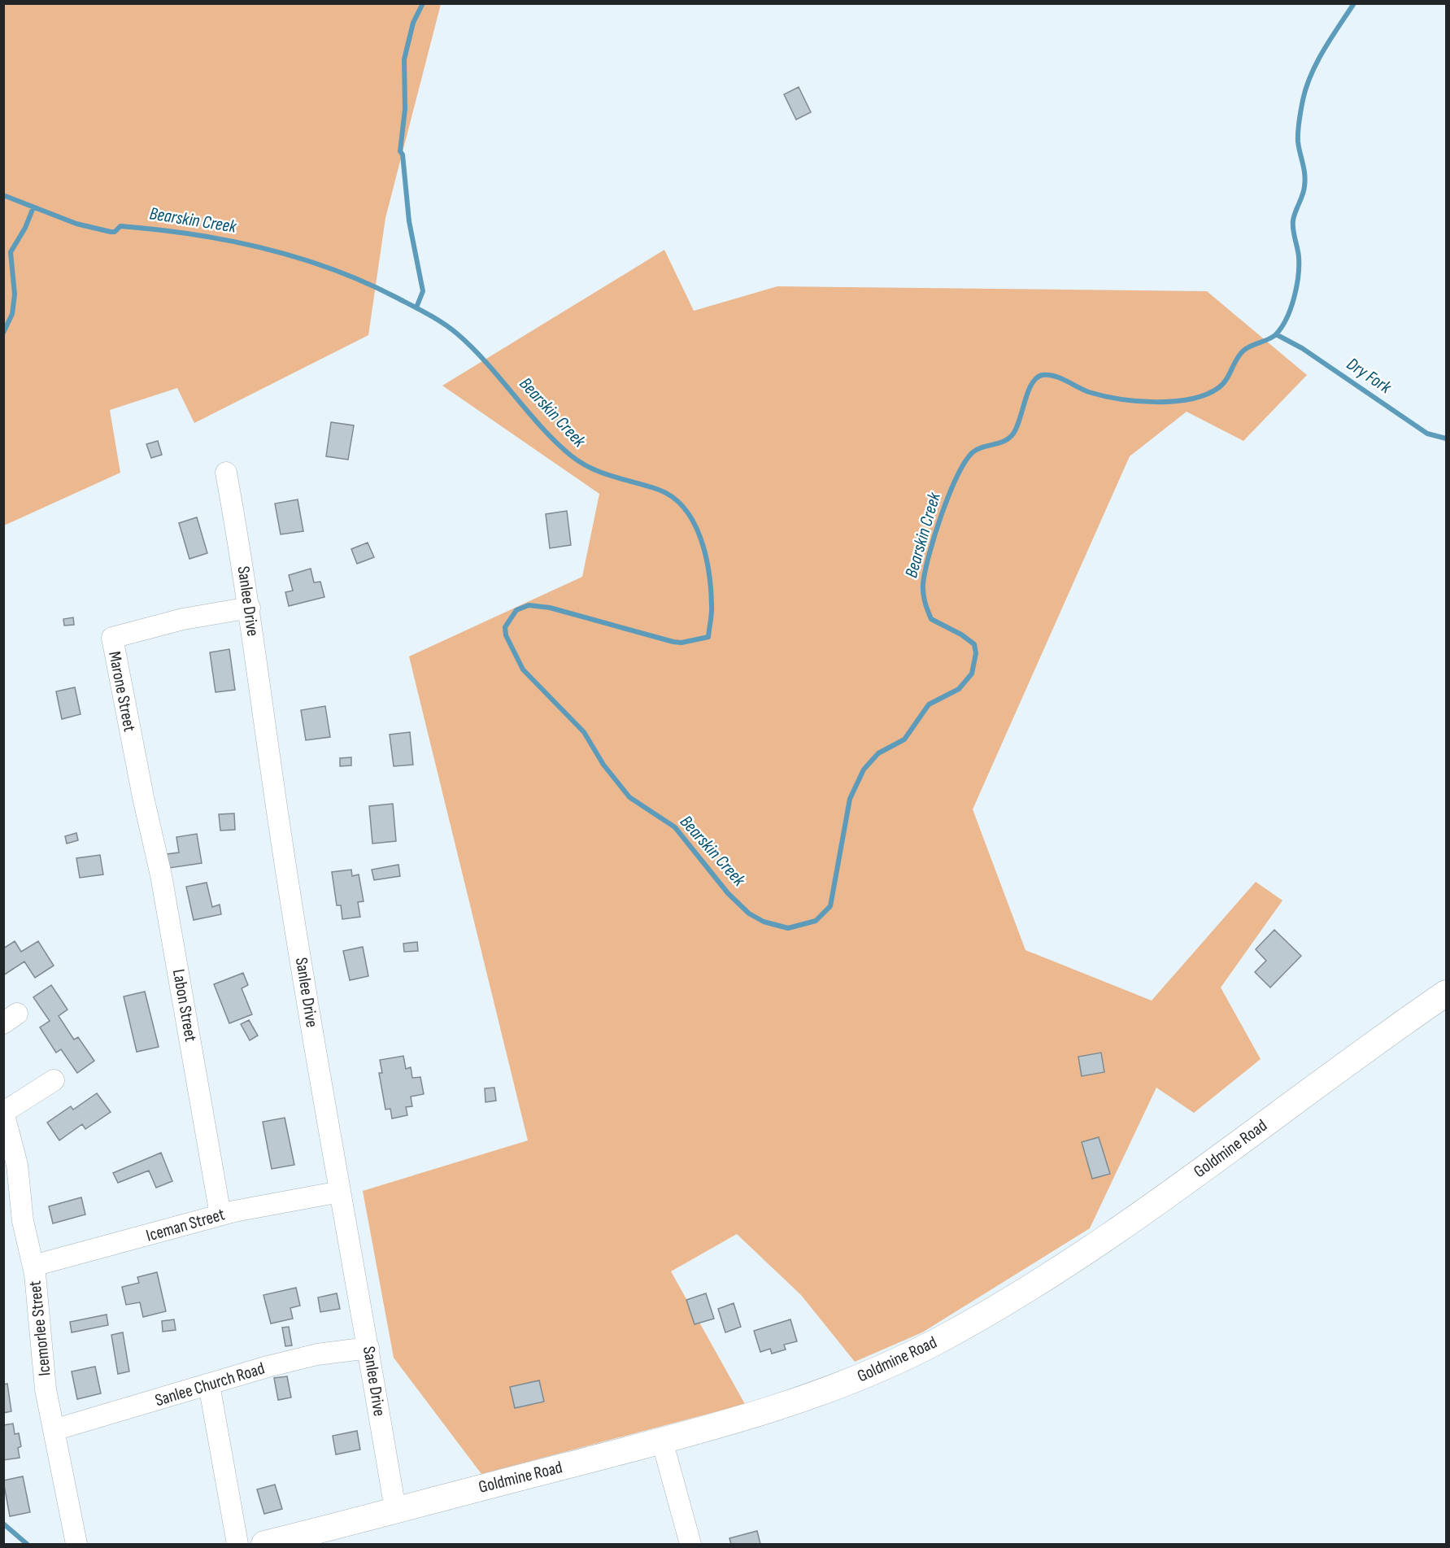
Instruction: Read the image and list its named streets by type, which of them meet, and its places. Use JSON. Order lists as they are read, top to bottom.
{
  "streets": {
    "main road": ["Goldmine Road"],
    "street": [
      "Sanlee Drive",
      "Marone Street",
      "Labon Street",
      "Iceman Street",
      "Icemorlee Street",
      "Sanlee Church Road"
    ]
  },
  "crossings": [
    ["Sanlee Drive", "Marone Street"],
    ["Sanlee Drive", "Goldmine Road"],
    ["Sanlee Drive", "Iceman Street"],
    ["Sanlee Drive", "Sanlee Church Road"],
    ["Marone Street", "Labon Street"],
    ["Labon Street", "Iceman Street"],
    ["Iceman Street", "Icemorlee Street"],
    ["Icemorlee Street", "Sanlee Church Road"]
  ],
  "water": ["Bearskin Creek", "Dry Fork"]
}
